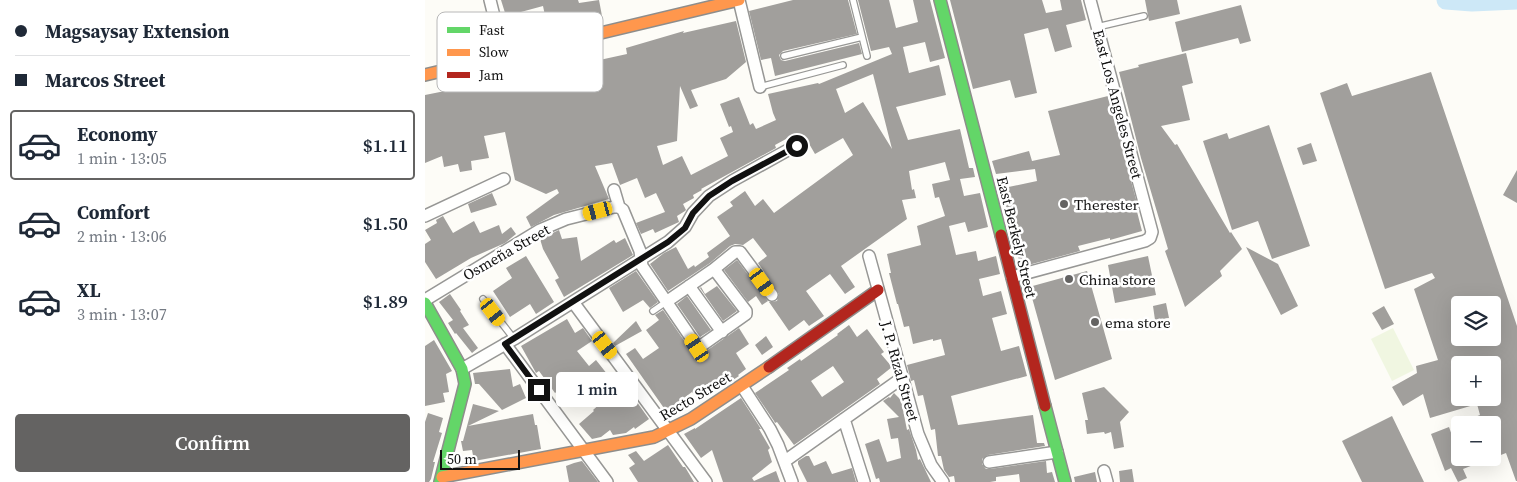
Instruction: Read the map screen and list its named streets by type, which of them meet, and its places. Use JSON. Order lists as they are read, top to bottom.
{
  "streets": {
    "street": [
      "East Los Angeles Street",
      "East Berkely Street",
      "Osmeña Street",
      "J. P. Rizal Street",
      "Recto Street"
    ]
  },
  "crossings": [
    ["East Los Angeles Street", "East Berkely Street"],
    ["J. P. Rizal Street", "Recto Street"]
  ],
  "places": ["Therester", "China store", "ema store"],
  "legend": ["Fast", "Slow", "Jam"],
  "scale_bar": "50 m",
  "page": {
    "banner": ["Magsaysay Extension", "Marcos Street"],
    "list": [
      {
        "name": "Economy",
        "note": "1 min · 13:05",
        "value": "$1.11"
      },
      {
        "name": "Comfort",
        "note": "2 min · 13:06",
        "value": "$1.50"
      },
      {
        "name": "XL",
        "note": "3 min · 13:07",
        "value": "$1.89"
      }
    ],
    "map_buttons": ["+", "−"],
    "bubble": "1 min",
    "buttons": "Confirm",
    "scale": "50 m"
  }
}
